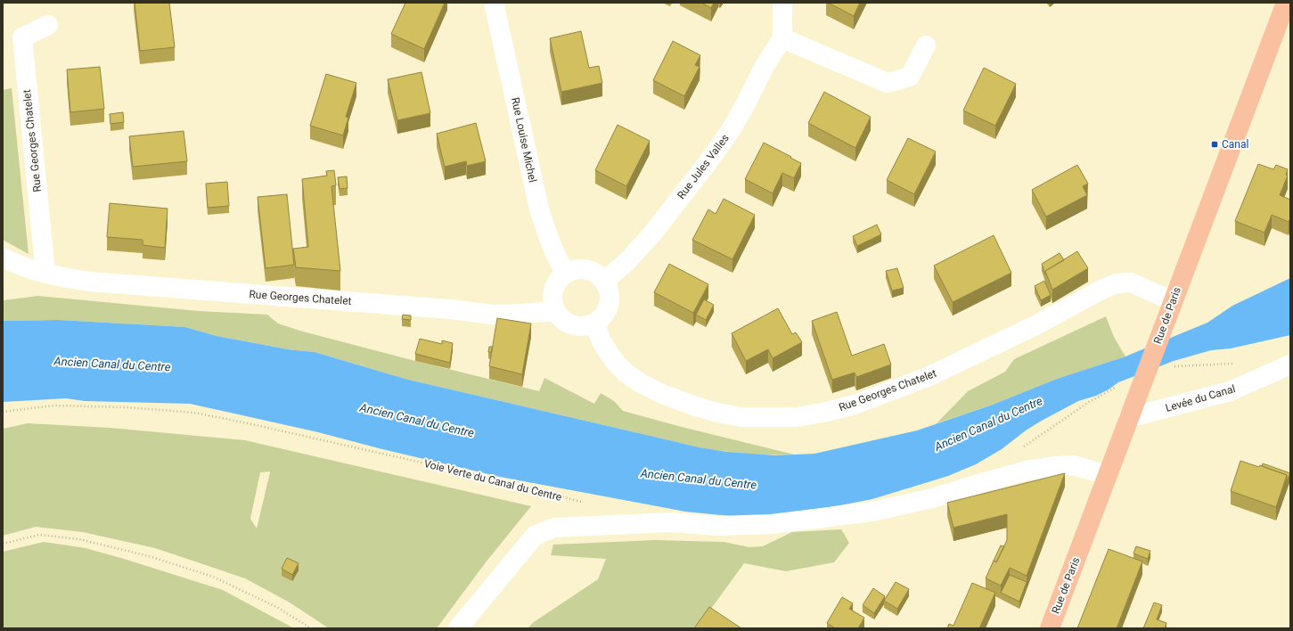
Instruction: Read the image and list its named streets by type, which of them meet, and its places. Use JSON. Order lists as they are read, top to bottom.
{
  "streets": {
    "main road": ["Rue de Paris"],
    "street": [
      "Rue Louise Michel",
      "Rue Georges Chatelet",
      "Rue Jules Valles",
      "Levée du Canal"
    ],
    "path": ["Voie Verte du Canal du Centre"]
  },
  "crossings": [
    ["Rue Louise Michel", "Rue Georges Chatelet"],
    ["Rue Louise Michel", "Rue Jules Valles"],
    ["Rue Georges Chatelet", "Rue Jules Valles"],
    ["Rue Georges Chatelet", "Rue de Paris"],
    ["Rue de Paris", "Levée du Canal"]
  ],
  "water": ["Ancien Canal du Centre"],
  "places": {
    "transit": ["Canal"]
  }
}
